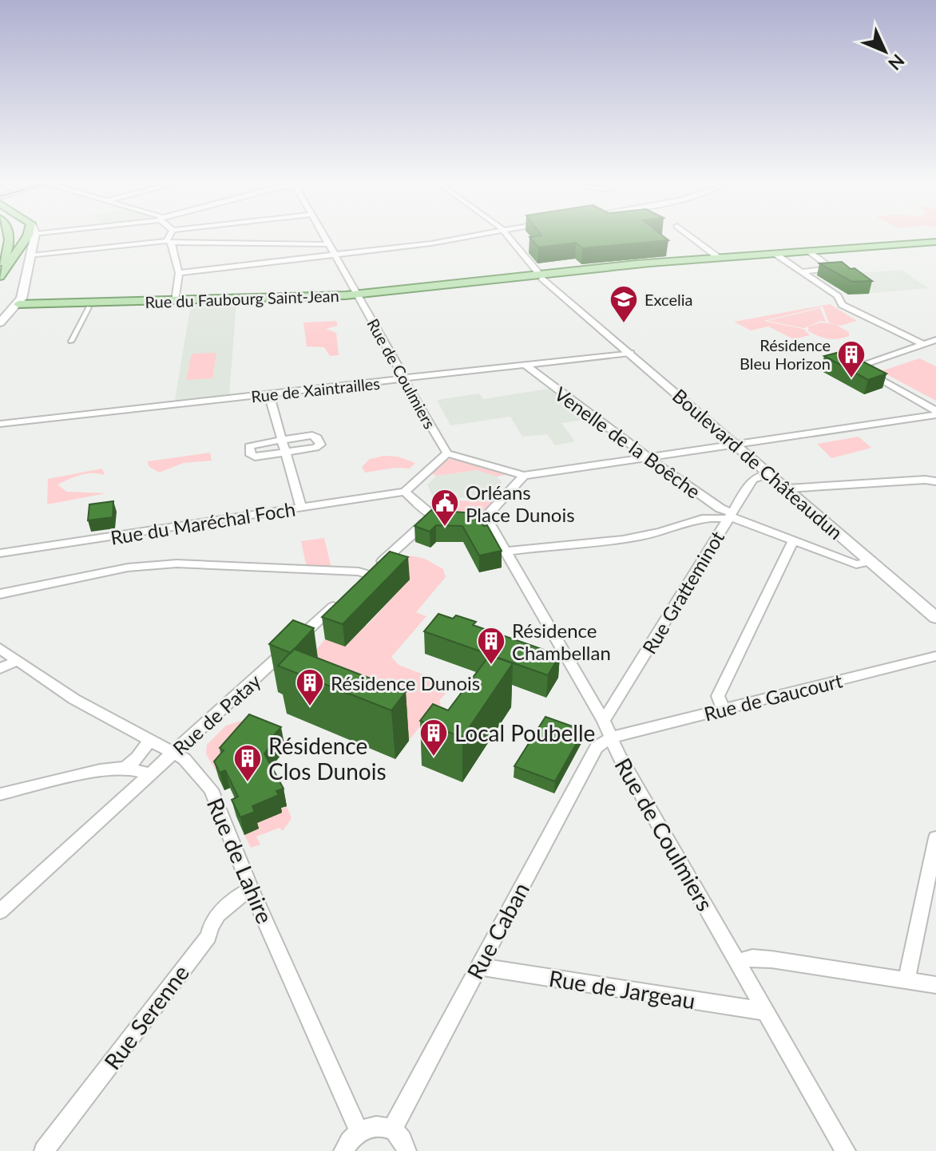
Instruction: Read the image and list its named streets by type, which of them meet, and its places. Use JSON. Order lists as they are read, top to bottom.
{
  "streets": {
    "main road": ["Rue du Faubourg Saint-Jean", "Boulevard de Châteaudun"],
    "street": [
      "Rue de Coulmiers",
      "Rue de Xaintrailles",
      "Venelle de la Boêche",
      "Rue du Maréchal Foch",
      "Rue Gratteminot",
      "Rue de Gaucourt",
      "Rue de Patay",
      "Rue de Lahire",
      "Rue Caban",
      "Rue de Jargeau",
      "Rue Serenne"
    ]
  },
  "crossings": [
    ["Rue du Faubourg Saint-Jean", "Rue de Coulmiers"],
    ["Rue du Faubourg Saint-Jean", "Boulevard de Châteaudun"],
    ["Rue de Coulmiers", "Rue de Xaintrailles"],
    ["Rue de Coulmiers", "Rue Gratteminot"],
    ["Rue de Coulmiers", "Rue de Gaucourt"],
    ["Rue de Coulmiers", "Rue Caban"],
    ["Rue de Coulmiers", "Rue de Jargeau"],
    ["Rue de Xaintrailles", "Venelle de la Boêche"],
    ["Rue de Xaintrailles", "Boulevard de Châteaudun"],
    ["Venelle de la Boêche", "Boulevard de Châteaudun"],
    ["Venelle de la Boêche", "Rue Gratteminot"],
    ["Boulevard de Châteaudun", "Rue Gratteminot"],
    ["Rue de Gaucourt", "Rue Caban"],
    ["Rue de Patay", "Rue de Lahire"],
    ["Rue de Lahire", "Rue Serenne"],
    ["Rue Caban", "Rue de Jargeau"]
  ],
  "places": {
    "school or university": ["Excelia"],
    "building": [
      "Résidence Bleu Horizon",
      "Résidence Chambellan",
      "Résidence Dunois",
      "Local Poubelle",
      "Résidence Clos Dunois"
    ],
    "public building": ["Orléans Place Dunois"]
  },
  "north": "bottom right"
}
